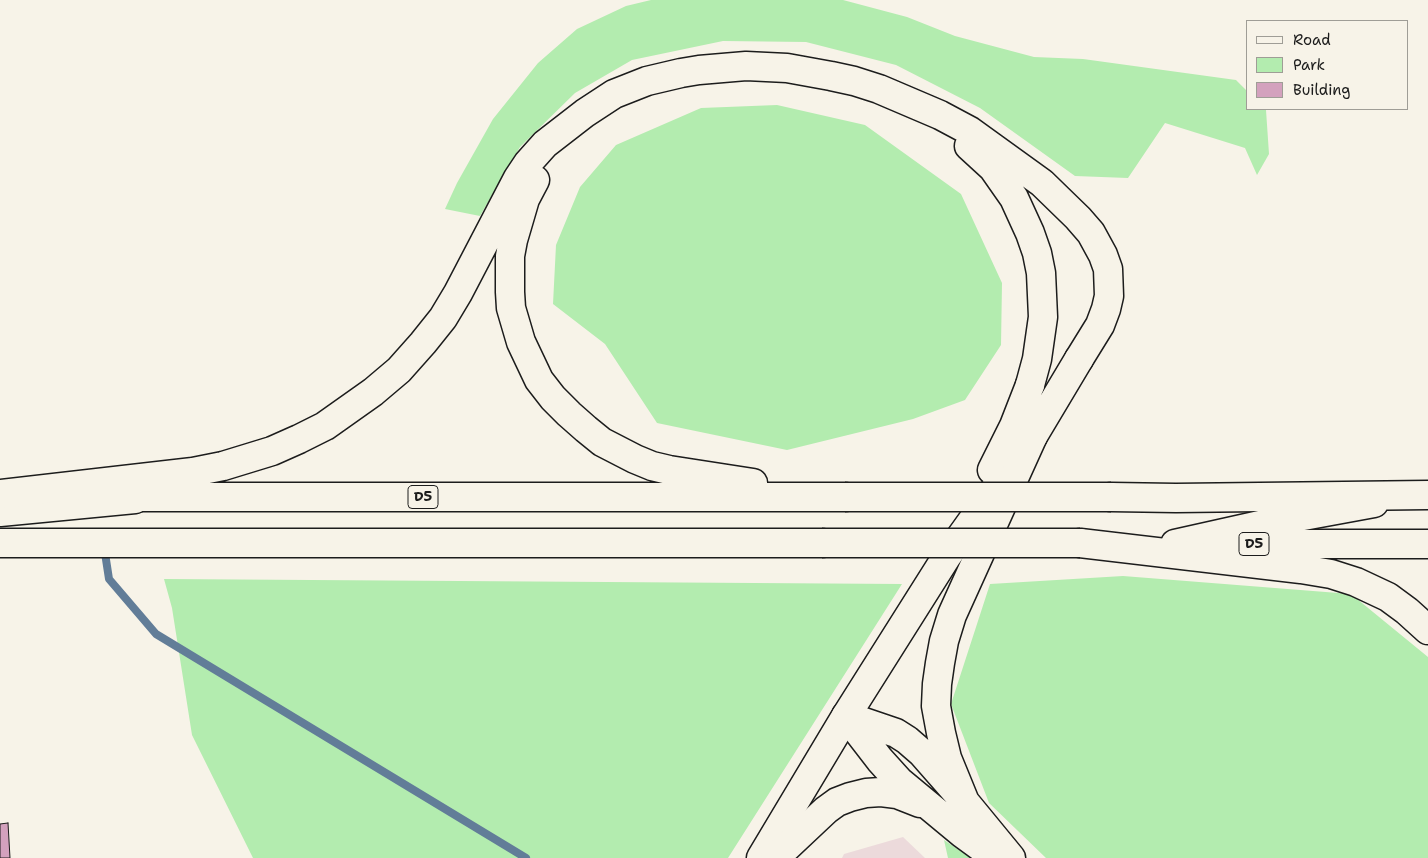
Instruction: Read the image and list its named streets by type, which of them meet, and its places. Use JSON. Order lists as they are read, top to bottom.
{
  "streets": {
    "main road": ["D5"]
  },
  "legend": ["Road", "Park", "Building"]
}
